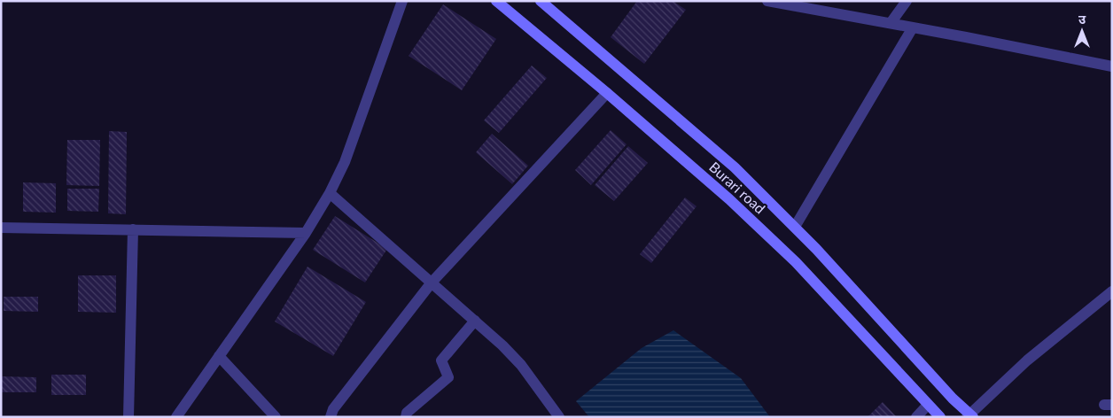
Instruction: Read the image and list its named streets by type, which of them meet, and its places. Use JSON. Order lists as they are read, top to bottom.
{
  "streets": {
    "main road": ["Burari road"]
  },
  "north": "top"
}
